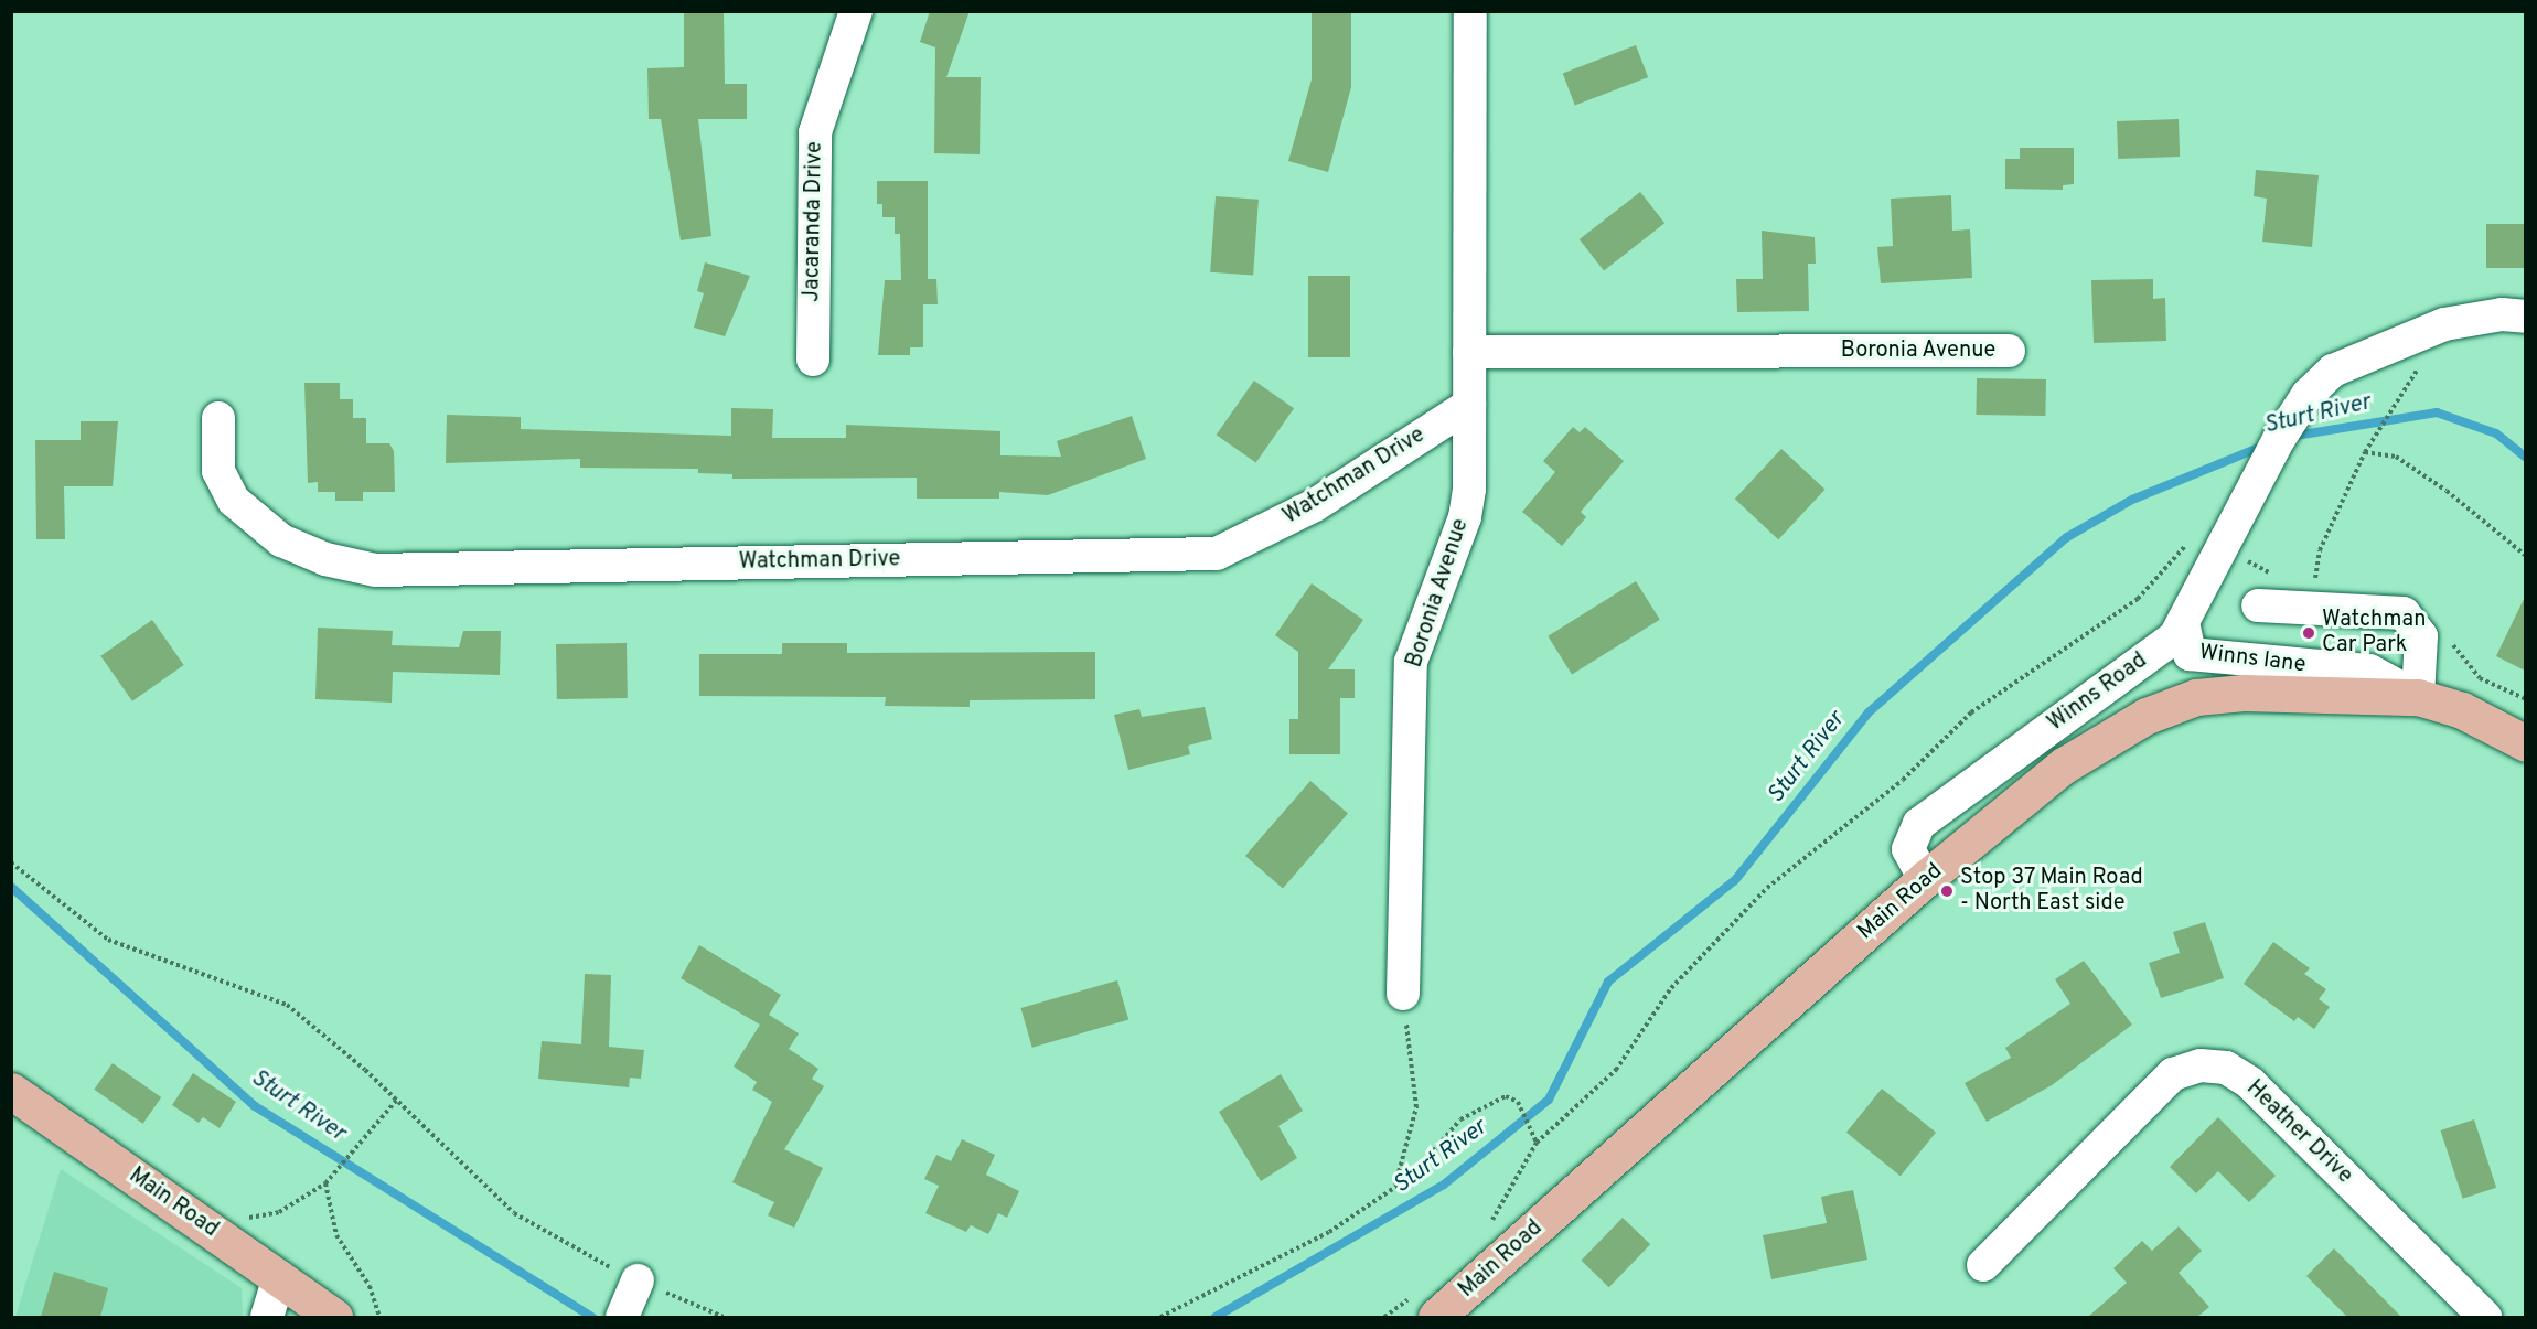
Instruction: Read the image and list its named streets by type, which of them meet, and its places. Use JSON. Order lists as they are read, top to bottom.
{
  "streets": {
    "main road": ["Main Road"],
    "street": [
      "Jacaranda Drive",
      "Boronia Avenue",
      "Watchman Drive",
      "Winns lane",
      "Winns Road",
      "Heather Drive"
    ]
  },
  "crossings": [
    ["Boronia Avenue", "Watchman Drive"],
    ["Winns lane", "Winns Road"],
    ["Winns lane", "Main Road"],
    ["Winns Road", "Main Road"]
  ],
  "water": ["Sturt River"],
  "places": ["Watchman Car Park", "Stop 37 Main Road - North East side"]
}
